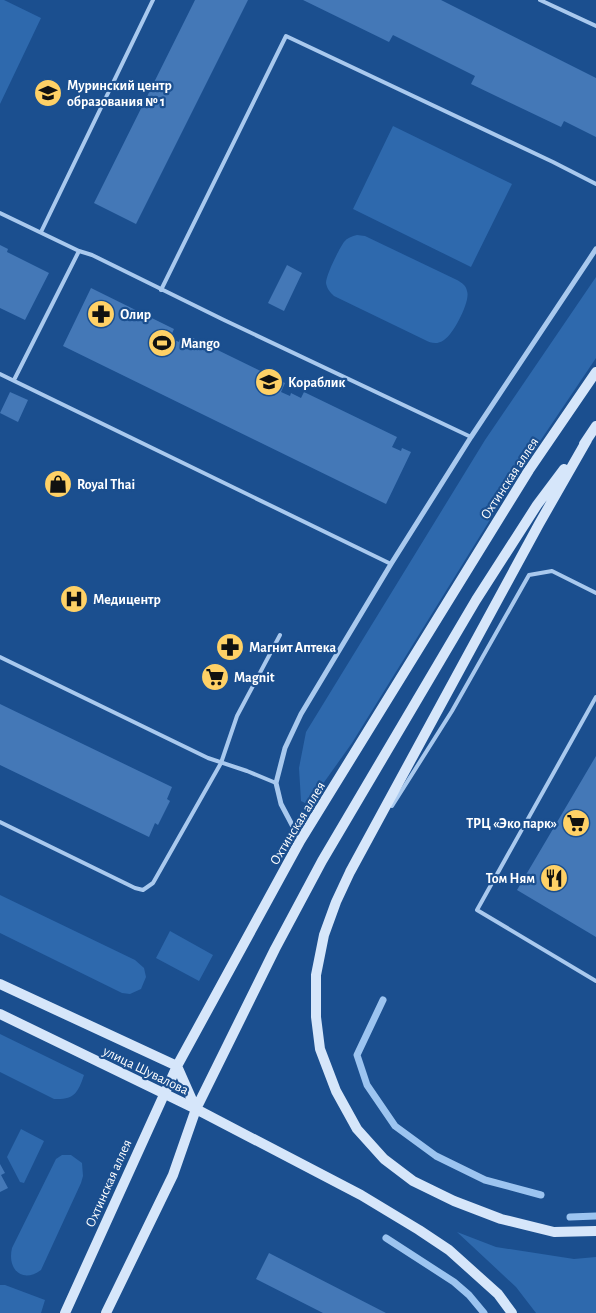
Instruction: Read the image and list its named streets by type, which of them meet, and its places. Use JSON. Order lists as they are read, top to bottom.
{
  "streets": {
    "street": ["Охтинская аллея", "улица Шувалова"]
  },
  "crossings": [
    ["Охтинская аллея", "улица Шувалова"]
  ],
  "places": {
    "school or university": ["Муринский центр образования № 1", "Кораблик"],
    "pharmacy": ["Олир", "Магнит Аптека"],
    "sports": ["Mango"],
    "shop": ["Royal Thai"],
    "hospital": ["Медицентр"],
    "supermarket": ["Magnit", "ТРЦ «Эко парк»"],
    "restaurant": ["Том Ням"]
  }
}
